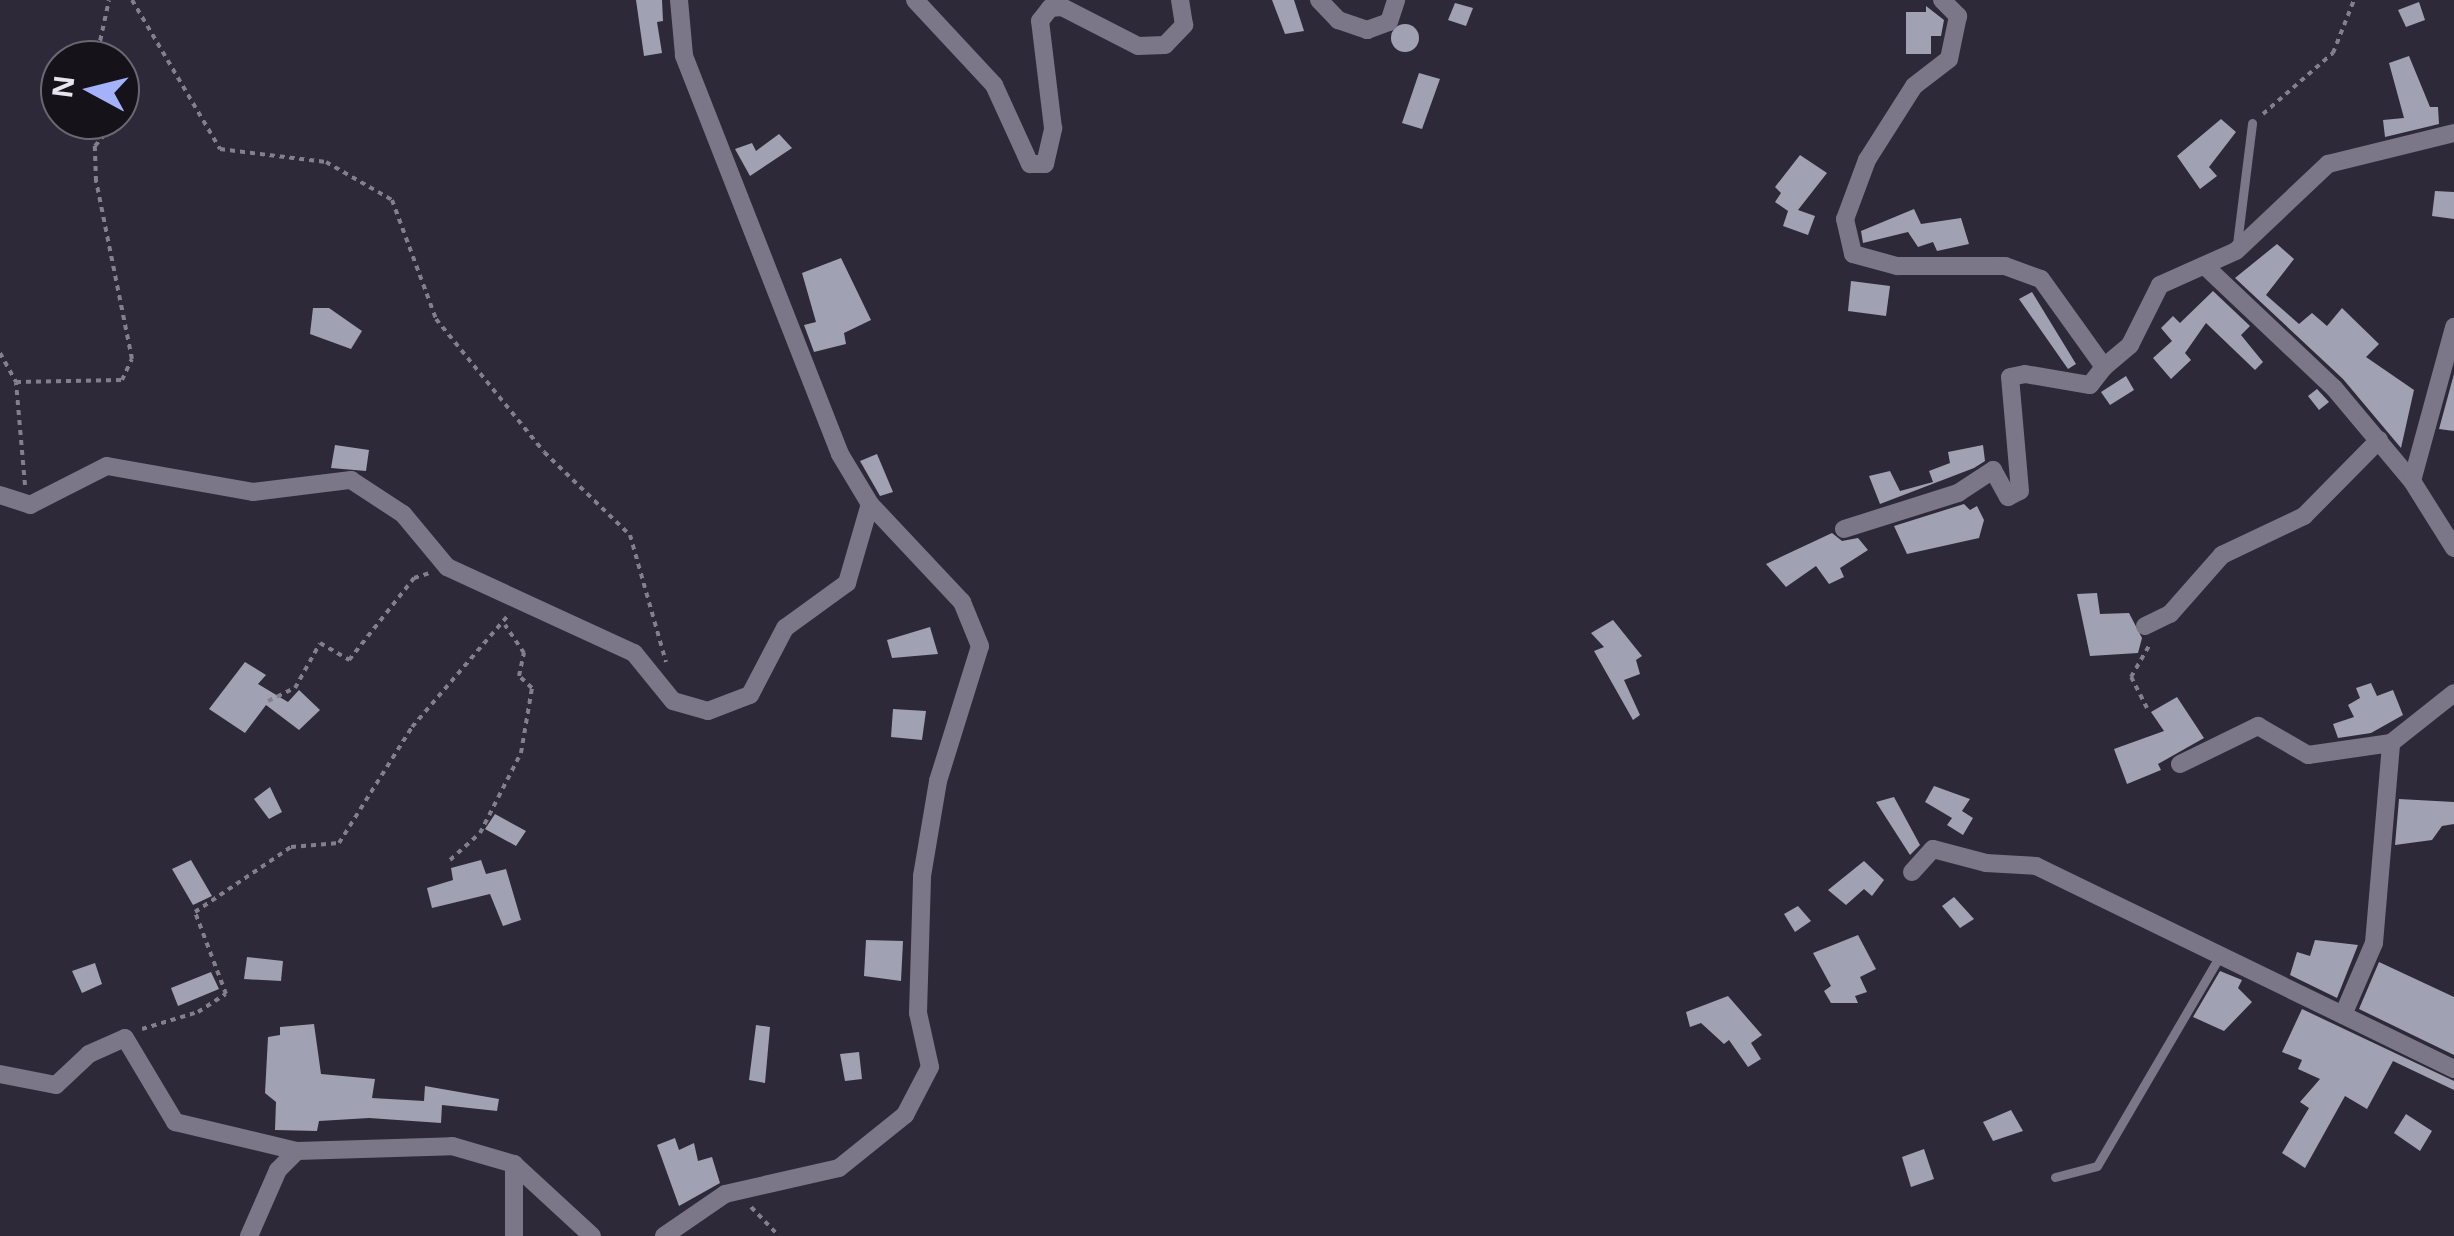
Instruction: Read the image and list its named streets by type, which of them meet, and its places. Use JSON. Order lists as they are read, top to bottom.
{
  "north": "left"
}
